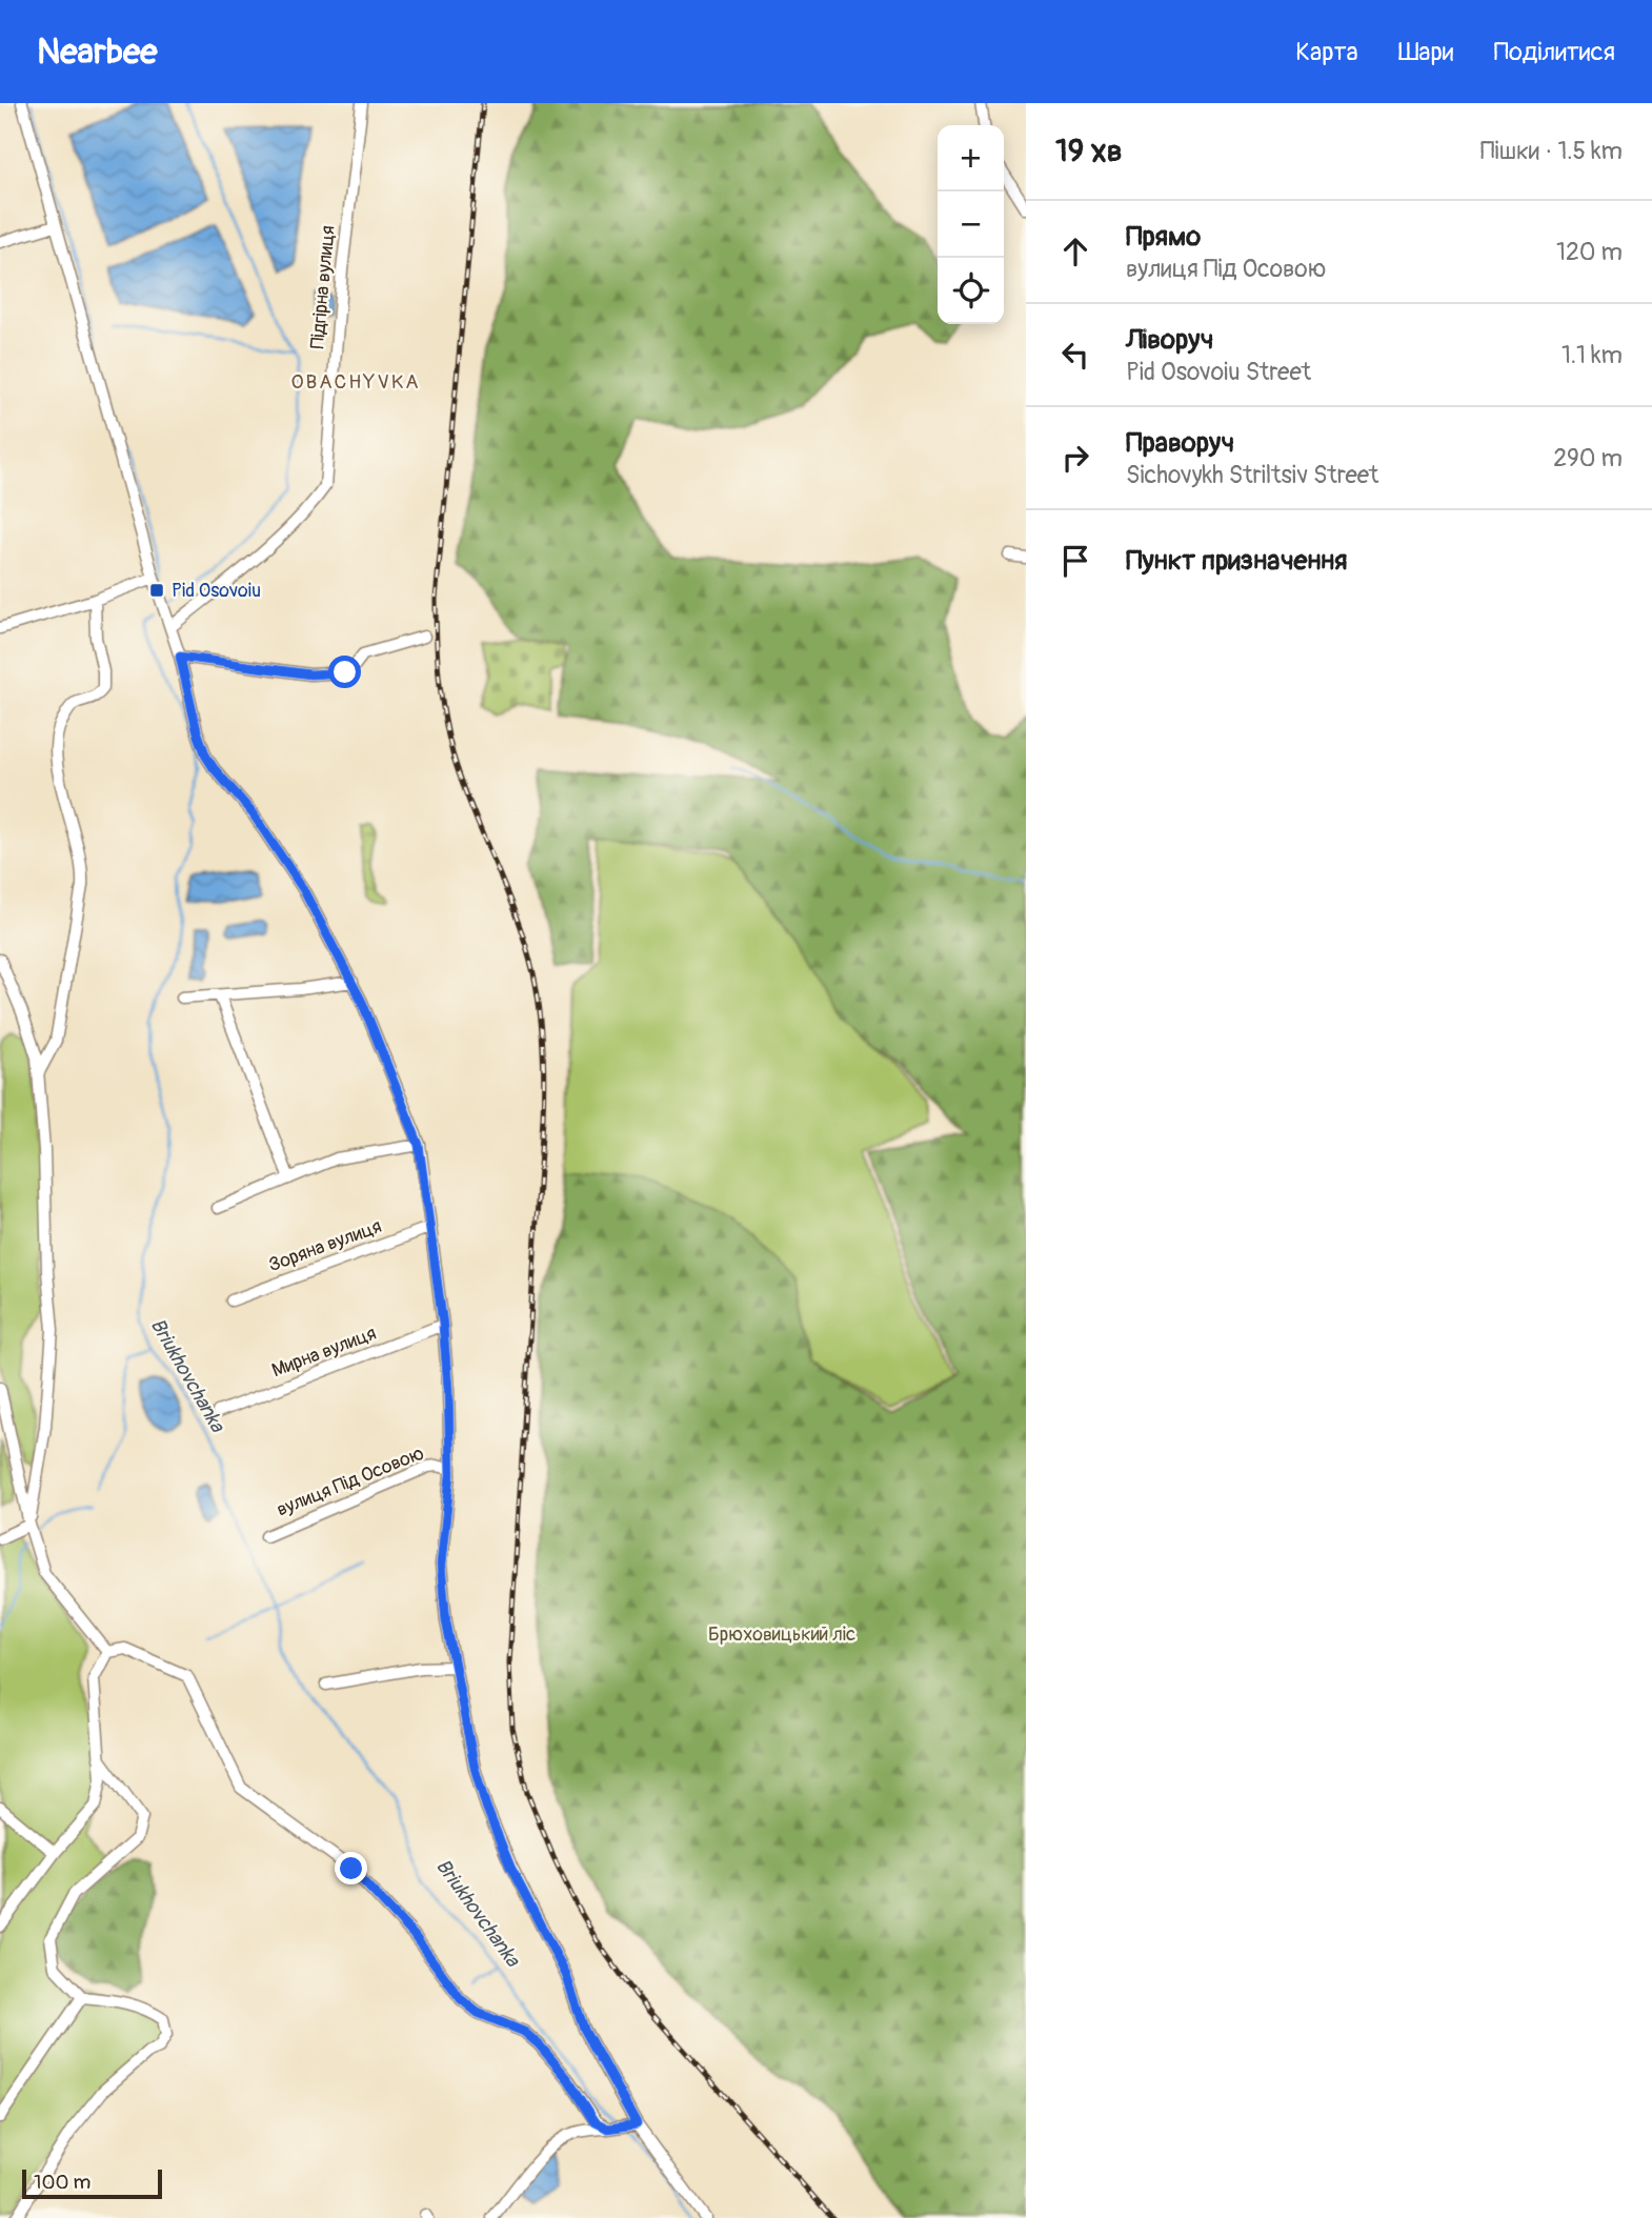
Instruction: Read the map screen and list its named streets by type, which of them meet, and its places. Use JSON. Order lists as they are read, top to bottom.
{
  "streets": {
    "street": [
      "Підгірна вулиця",
      "Зоряна вулиця",
      "Мирна вулиця",
      "вулиця Під Осовою"
    ]
  },
  "districts": ["OBACHYVKA"],
  "water": ["Briukhovchanka"],
  "parks": ["Брюховицький ліс"],
  "places": {
    "transit": ["Pid Osovoiu"]
  },
  "scale_bar": "100 m",
  "page": {
    "header": "Nearbee",
    "nav": ["Карта", "Шари", "Поділитися"],
    "heading": ["19 хв", "Пішки · 1.5 km"],
    "map_buttons": ["+", "−"],
    "list": [
      ["Прямо", "вулиця Під Осовою", "120 m"],
      ["Ліворуч", "Pid Osovoiu Street", "1.1 km"],
      ["Праворуч", "Sichovykh Striltsiv Street", "290 m"],
      "Пункт призначення"
    ],
    "scale": "100 m"
  }
}
